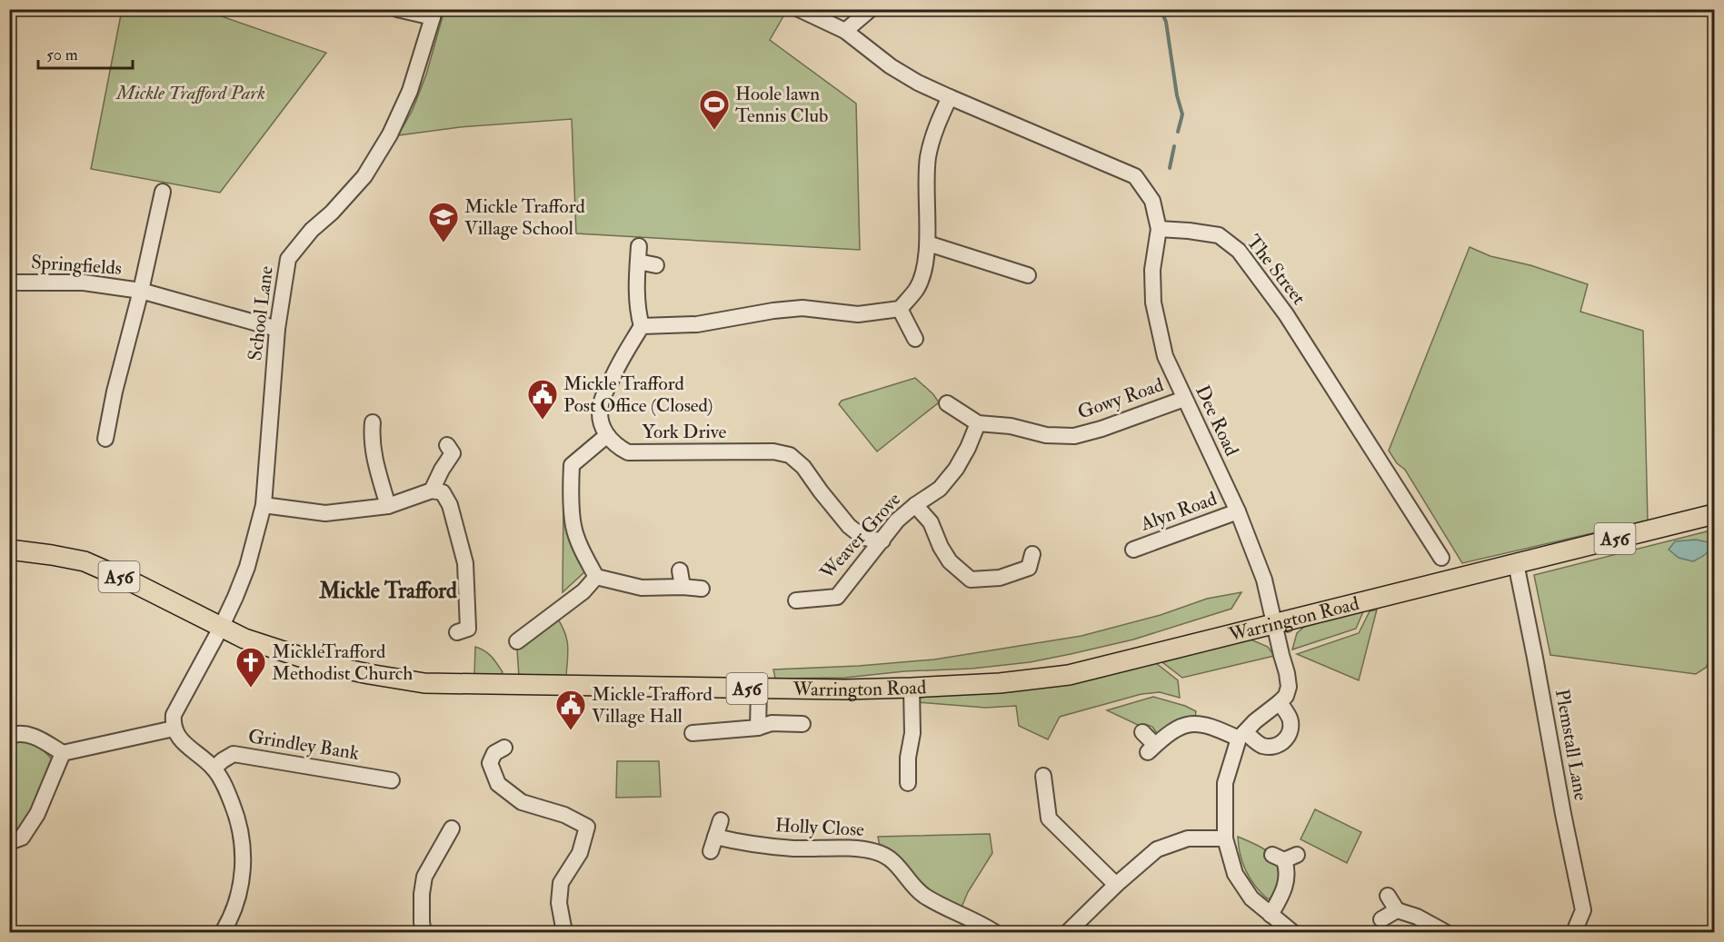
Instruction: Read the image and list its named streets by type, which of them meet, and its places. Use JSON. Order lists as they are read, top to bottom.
{
  "streets": {
    "main road": ["A56", "Warrington Road"],
    "street": [
      "Springfields",
      "The Street",
      "School Lane",
      "Gowy Road",
      "Dee Road",
      "York Drive",
      "Alyn Road",
      "Weaver Grove",
      "Grindley Bank",
      "Plemstall Lane",
      "Holly Close"
    ]
  },
  "crossings": [
    ["Springfields", "School Lane"],
    ["The Street", "Dee Road"],
    ["School Lane", "Warrington Road"],
    ["Gowy Road", "Dee Road"],
    ["Gowy Road", "Weaver Grove"],
    ["Dee Road", "Alyn Road"],
    ["Dee Road", "Warrington Road"],
    ["York Drive", "Weaver Grove"],
    ["Warrington Road", "Plemstall Lane"]
  ],
  "districts": ["Mickle Trafford"],
  "parks": ["Mickle Trafford Park"],
  "places": {
    "sports": ["Hoole lawn Tennis Club"],
    "school or university": ["Mickle Trafford Village School"],
    "public building": ["Mickle Trafford Post Office (Closed)", "Mickle Trafford Village Hall"],
    "church": ["MickleTrafford Methodist Church"]
  },
  "scale_bar": "50 m"
}
